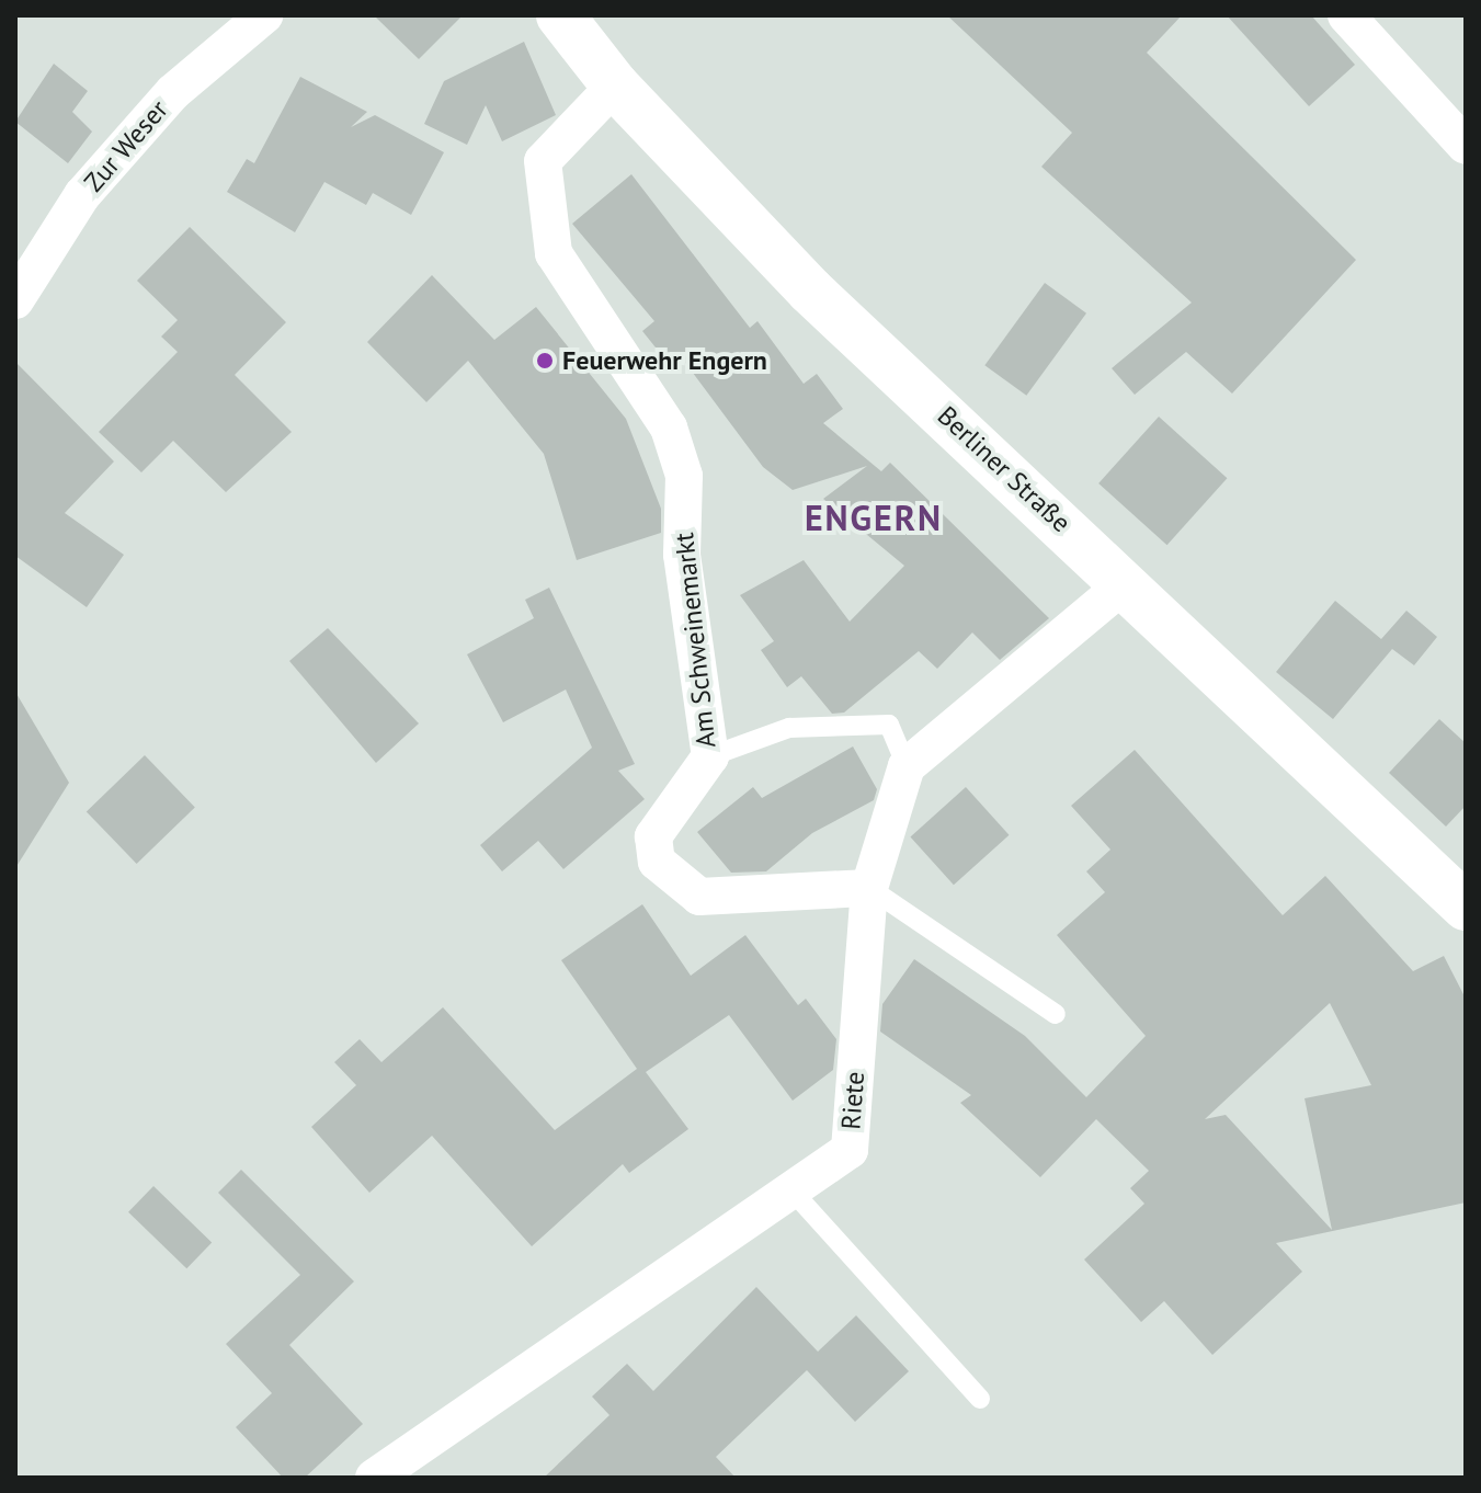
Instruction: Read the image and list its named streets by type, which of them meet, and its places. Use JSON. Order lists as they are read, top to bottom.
{
  "streets": {
    "main road": ["Berliner Straße"],
    "street": ["Zur Weser", "Am Schweinemarkt", "Riete"]
  },
  "crossings": [
    ["Berliner Straße", "Am Schweinemarkt"],
    ["Am Schweinemarkt", "Riete"]
  ],
  "districts": ["ENGERN"],
  "places": ["Feuerwehr Engern"]
}
